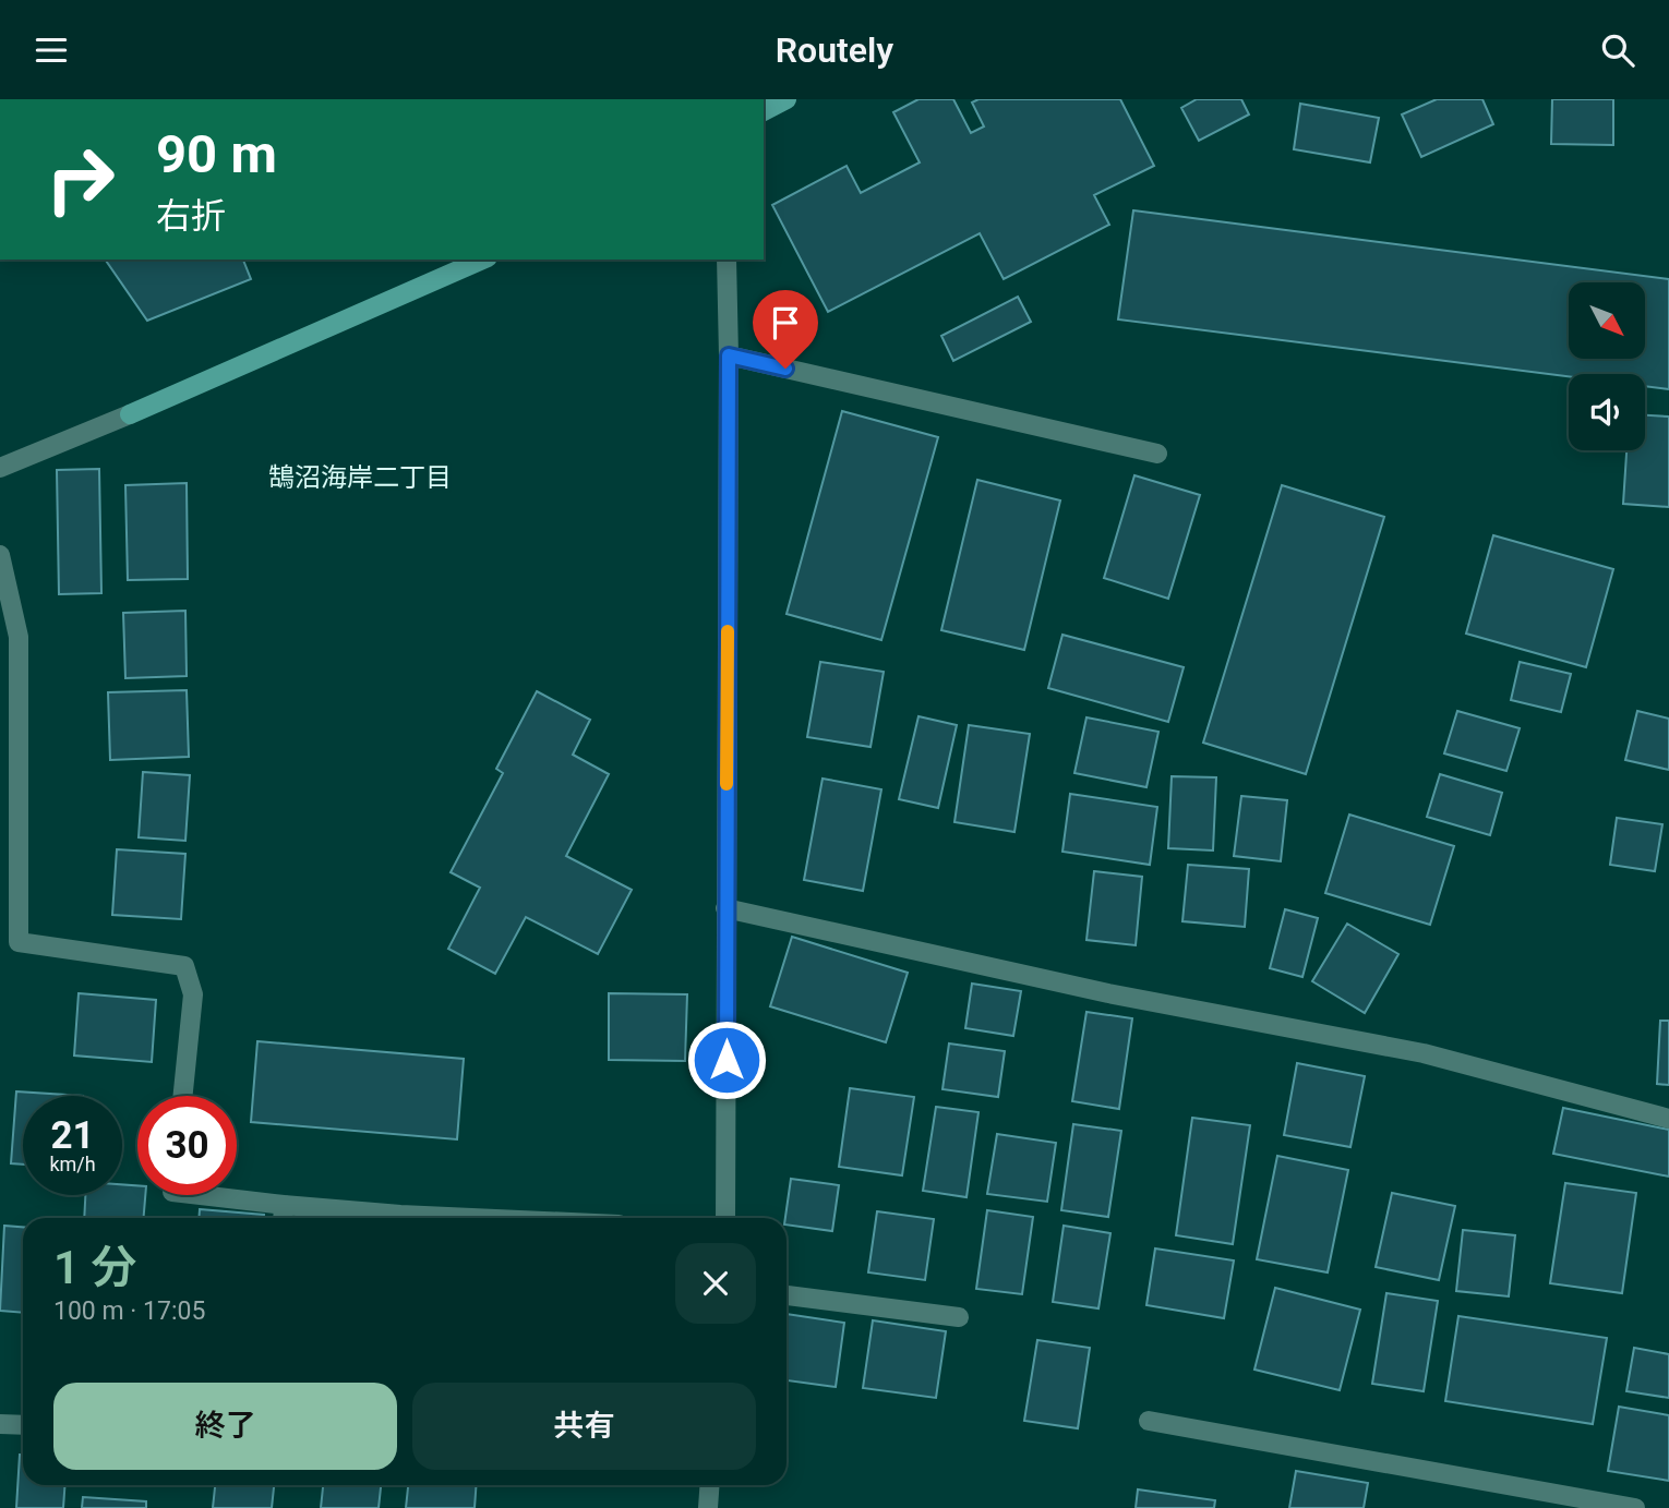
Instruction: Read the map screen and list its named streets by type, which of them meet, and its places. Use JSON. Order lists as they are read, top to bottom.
{
  "districts": ["鵠沼海岸二丁目"],
  "north": "bottom right",
  "page": {
    "header": "Routely",
    "turn": ["90 m", "右折"],
    "speed": "21 km/h",
    "limit": "30",
    "heading": ["1 分", "100 m · 17:05"],
    "buttons": ["終了", "共有"]
  }
}
